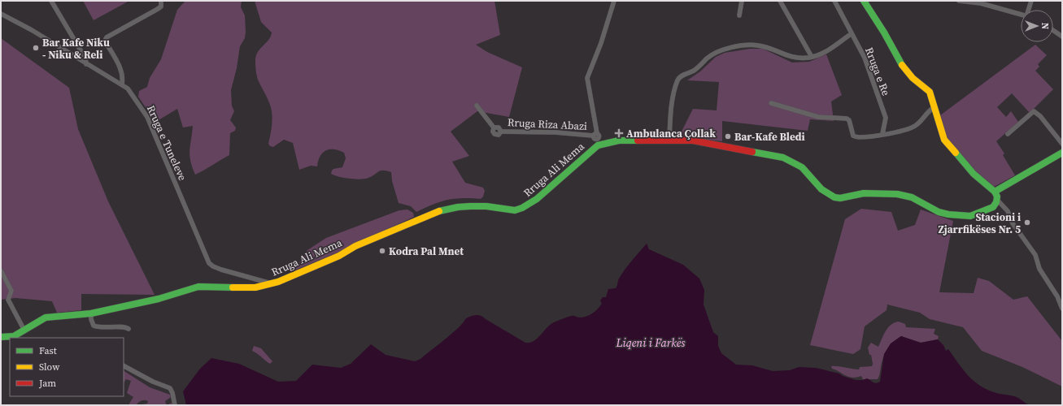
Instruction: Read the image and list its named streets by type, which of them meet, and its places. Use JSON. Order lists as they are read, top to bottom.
{
  "streets": {
    "street": [
      "Rruga e Re",
      "Rruga Riza Abazi",
      "Rruga e Tuneleve",
      "Rruga Ali Mema"
    ]
  },
  "crossings": [
    ["Rruga Riza Abazi", "Rruga Ali Mema"],
    ["Rruga e Tuneleve", "Rruga Ali Mema"]
  ],
  "water": ["Liqeni i Farkës"],
  "places": {
    "other": [
      "Bar Kafe Niku - Niku & Reli",
      "Bar-Kafe Bledi",
      "Stacioni i Zjarrfikëses Nr. 5",
      "Kodra Pal Mnet"
    ],
    "health": ["Ambulanca Çollak"]
  },
  "legend": ["Fast", "Slow", "Jam"],
  "north": "right"
}
